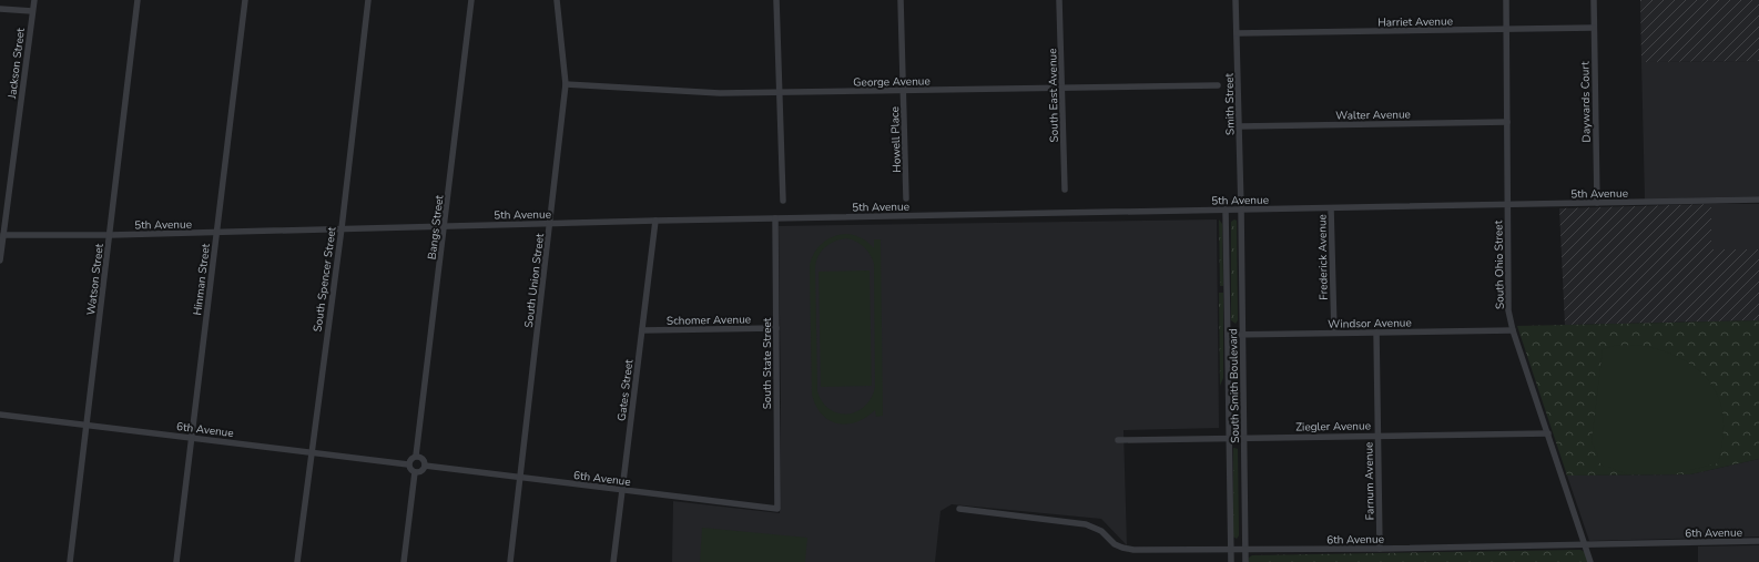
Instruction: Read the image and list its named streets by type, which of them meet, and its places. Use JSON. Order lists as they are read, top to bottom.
{
  "streets": {
    "street": [
      "Harriet Avenue",
      "Jackson Street",
      "George Avenue",
      "South East Avenue",
      "Daywards Court",
      "Smith Street",
      "Walter Avenue",
      "Howell Place",
      "5th Avenue",
      "Bangs Street",
      "Frederick Avenue",
      "South Ohio Street",
      "Watson Street",
      "Hinman Street",
      "South Spencer Street",
      "South Union Street",
      "Schomer Avenue",
      "Windsor Avenue",
      "South State Street",
      "South Smith Boulevard",
      "Gates Street",
      "Ziegler Avenue",
      "6th Avenue",
      "Farnum Avenue"
    ]
  },
  "crossings": [
    ["Harriet Avenue", "Daywards Court"],
    ["Harriet Avenue", "Smith Street"],
    ["Harriet Avenue", "South Ohio Street"],
    ["Jackson Street", "5th Avenue"],
    ["George Avenue", "South East Avenue"],
    ["George Avenue", "Howell Place"],
    ["George Avenue", "South Union Street"],
    ["Daywards Court", "5th Avenue"],
    ["Smith Street", "Walter Avenue"],
    ["Smith Street", "5th Avenue"],
    ["Smith Street", "South Smith Boulevard"],
    ["Walter Avenue", "South Ohio Street"],
    ["5th Avenue", "Bangs Street"],
    ["5th Avenue", "Frederick Avenue"],
    ["5th Avenue", "South Ohio Street"],
    ["5th Avenue", "Watson Street"],
    ["5th Avenue", "Hinman Street"],
    ["5th Avenue", "South Spencer Street"],
    ["5th Avenue", "South Union Street"],
    ["5th Avenue", "South State Street"],
    ["5th Avenue", "South Smith Boulevard"],
    ["5th Avenue", "Gates Street"],
    ["Bangs Street", "6th Avenue"],
    ["Frederick Avenue", "Windsor Avenue"],
    ["South Ohio Street", "Windsor Avenue"],
    ["South Ohio Street", "Ziegler Avenue"],
    ["South Ohio Street", "6th Avenue"],
    ["Watson Street", "6th Avenue"],
    ["Hinman Street", "6th Avenue"],
    ["South Spencer Street", "6th Avenue"],
    ["South Union Street", "6th Avenue"],
    ["Schomer Avenue", "South State Street"],
    ["Schomer Avenue", "Gates Street"],
    ["Windsor Avenue", "South Smith Boulevard"],
    ["Windsor Avenue", "Farnum Avenue"],
    ["South State Street", "6th Avenue"],
    ["South Smith Boulevard", "Ziegler Avenue"],
    ["South Smith Boulevard", "6th Avenue"],
    ["Gates Street", "6th Avenue"],
    ["Ziegler Avenue", "Farnum Avenue"],
    ["6th Avenue", "Farnum Avenue"]
  ]
}
